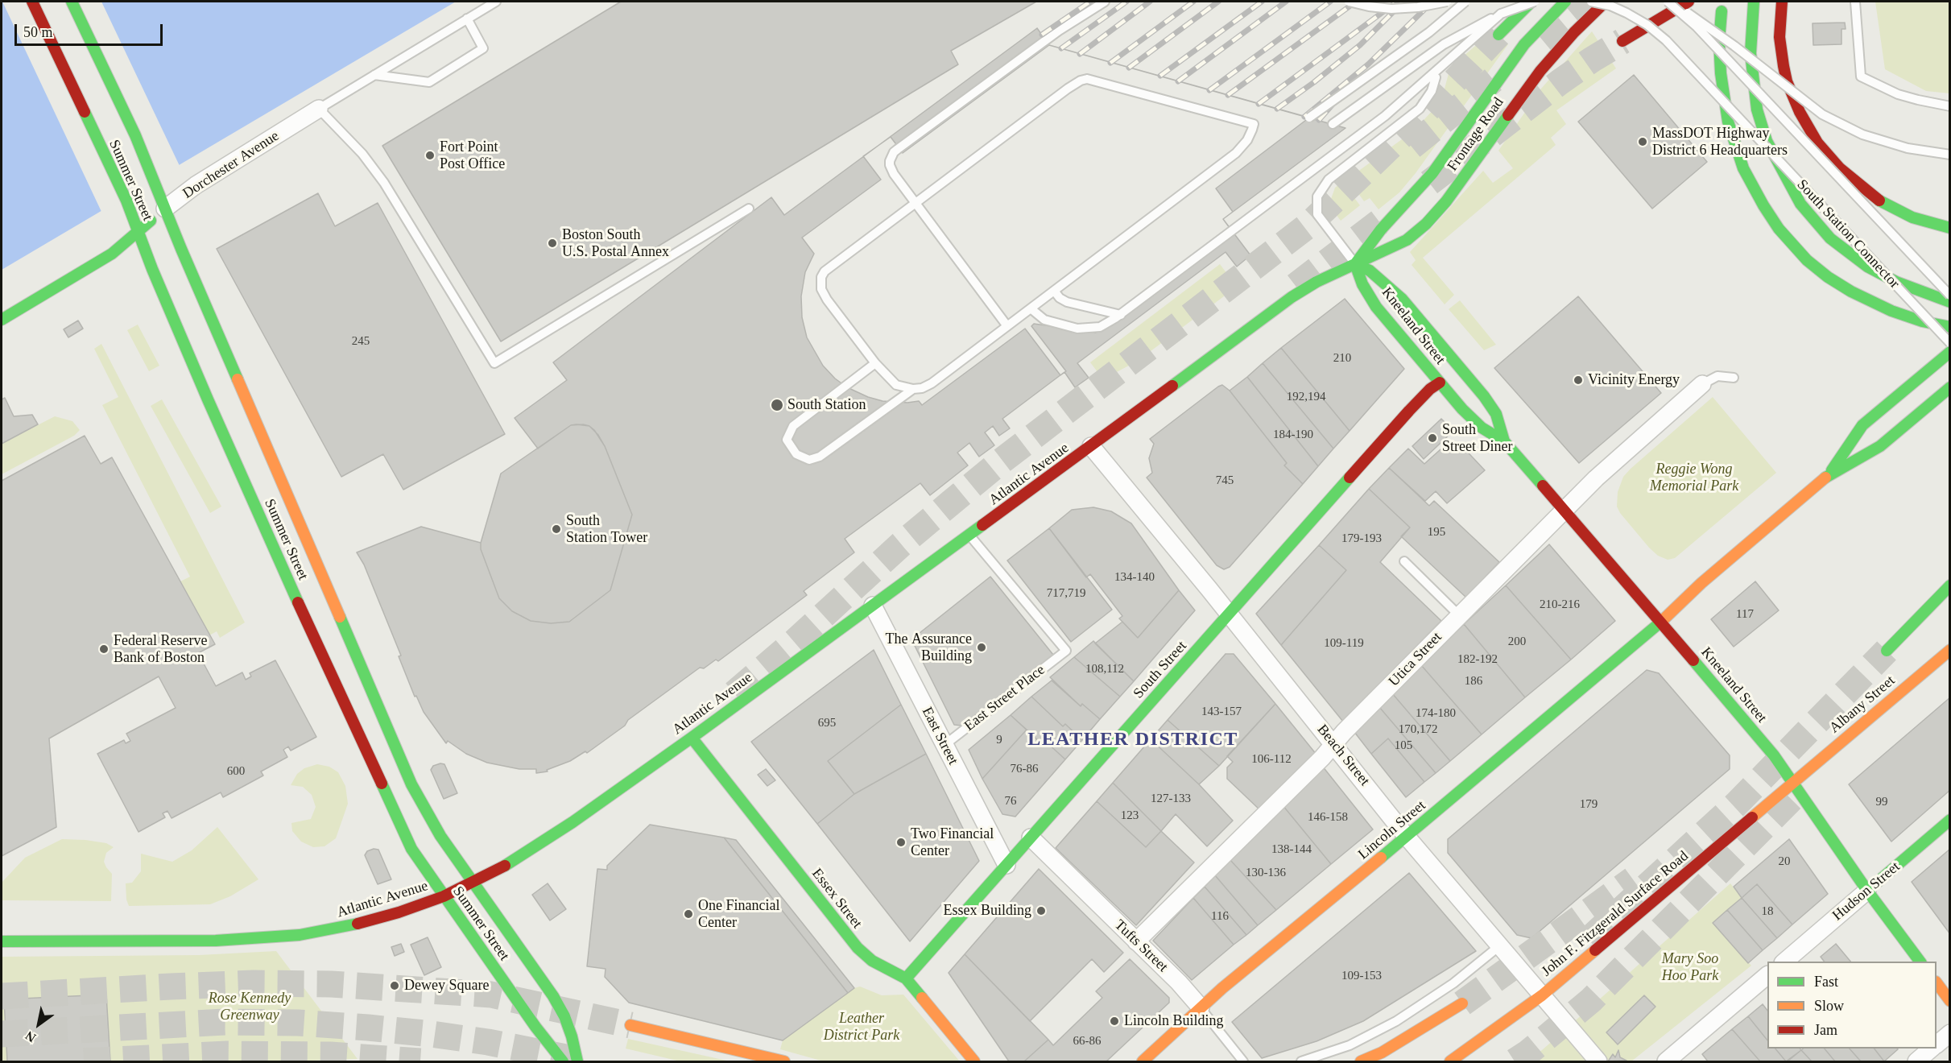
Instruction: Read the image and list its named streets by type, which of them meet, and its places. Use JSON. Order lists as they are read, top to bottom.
{
  "streets": {
    "main road": [
      "Frontage Road",
      "Dorchester Avenue",
      "Summer Street",
      "Kneeland Street",
      "Atlantic Avenue",
      "South Street",
      "Albany Street",
      "Lincoln Street",
      "Hudson Street",
      "Essex Street",
      "John F. Fitzgerald Surface Road"
    ],
    "street": [
      "Utica Street",
      "East Street",
      "Beach Street",
      "Tufts Street"
    ],
    "lane": ["South Station Connector", "East Street Place"]
  },
  "crossings": [
    ["Frontage Road", "Kneeland Street"],
    ["Frontage Road", "Atlantic Avenue"],
    ["Dorchester Avenue", "Summer Street"],
    ["Summer Street", "Atlantic Avenue"],
    ["Kneeland Street", "Atlantic Avenue"],
    ["Kneeland Street", "Utica Street"],
    ["Kneeland Street", "South Street"],
    ["Kneeland Street", "Albany Street"],
    ["Kneeland Street", "Lincoln Street"],
    ["Kneeland Street", "Hudson Street"],
    ["Kneeland Street", "John F. Fitzgerald Surface Road"],
    ["Atlantic Avenue", "East Street Place"],
    ["Atlantic Avenue", "East Street"],
    ["Atlantic Avenue", "Beach Street"],
    ["Atlantic Avenue", "Essex Street"],
    ["Utica Street", "Beach Street"],
    ["Utica Street", "Tufts Street"],
    ["South Street", "East Street"],
    ["South Street", "Beach Street"],
    ["South Street", "Essex Street"],
    ["South Street", "Tufts Street"],
    ["East Street Place", "East Street"],
    ["Albany Street", "John F. Fitzgerald Surface Road"],
    ["Beach Street", "Lincoln Street"],
    ["Beach Street", "John F. Fitzgerald Surface Road"],
    ["Lincoln Street", "Tufts Street"]
  ],
  "districts": ["LEATHER DISTRICT"],
  "parks": [
    "Reggie Wong Memorial Park",
    "Mary Soo Hoo Park",
    "Rose Kennedy Greenway",
    "Leather District Park"
  ],
  "places": [
    "MassDOT Highway District 6 Headquarters",
    "Fort Point Post Office",
    "Boston South U.S. Postal Annex",
    "Vicinity Energy",
    "South Station",
    "South Street Diner",
    "South Station Tower",
    "The Assurance Building",
    "Federal Reserve Bank of Boston",
    "Two Financial Center",
    "Essex Building",
    "One Financial Center",
    "Dewey Square",
    "Lincoln Building"
  ],
  "house_numbers": [
    "245",
    "210",
    "192,194",
    "184-190",
    "745",
    "195",
    "179-193",
    "134-140",
    "717,719",
    "210-216",
    "117",
    "200",
    "109-119",
    "182-192",
    "108,112",
    "186",
    "143-157",
    "174-180",
    "695",
    "170,172",
    "9",
    "105",
    "106-112",
    "76-86",
    "600",
    "127-133",
    "76",
    "99",
    "179",
    "123",
    "146-158",
    "138-144",
    "20",
    "130-136",
    "18",
    "116",
    "109-153",
    "66-86"
  ],
  "legend": ["Fast", "Slow", "Jam"],
  "scale_bar": "50 m",
  "north": "bottom left"
}
